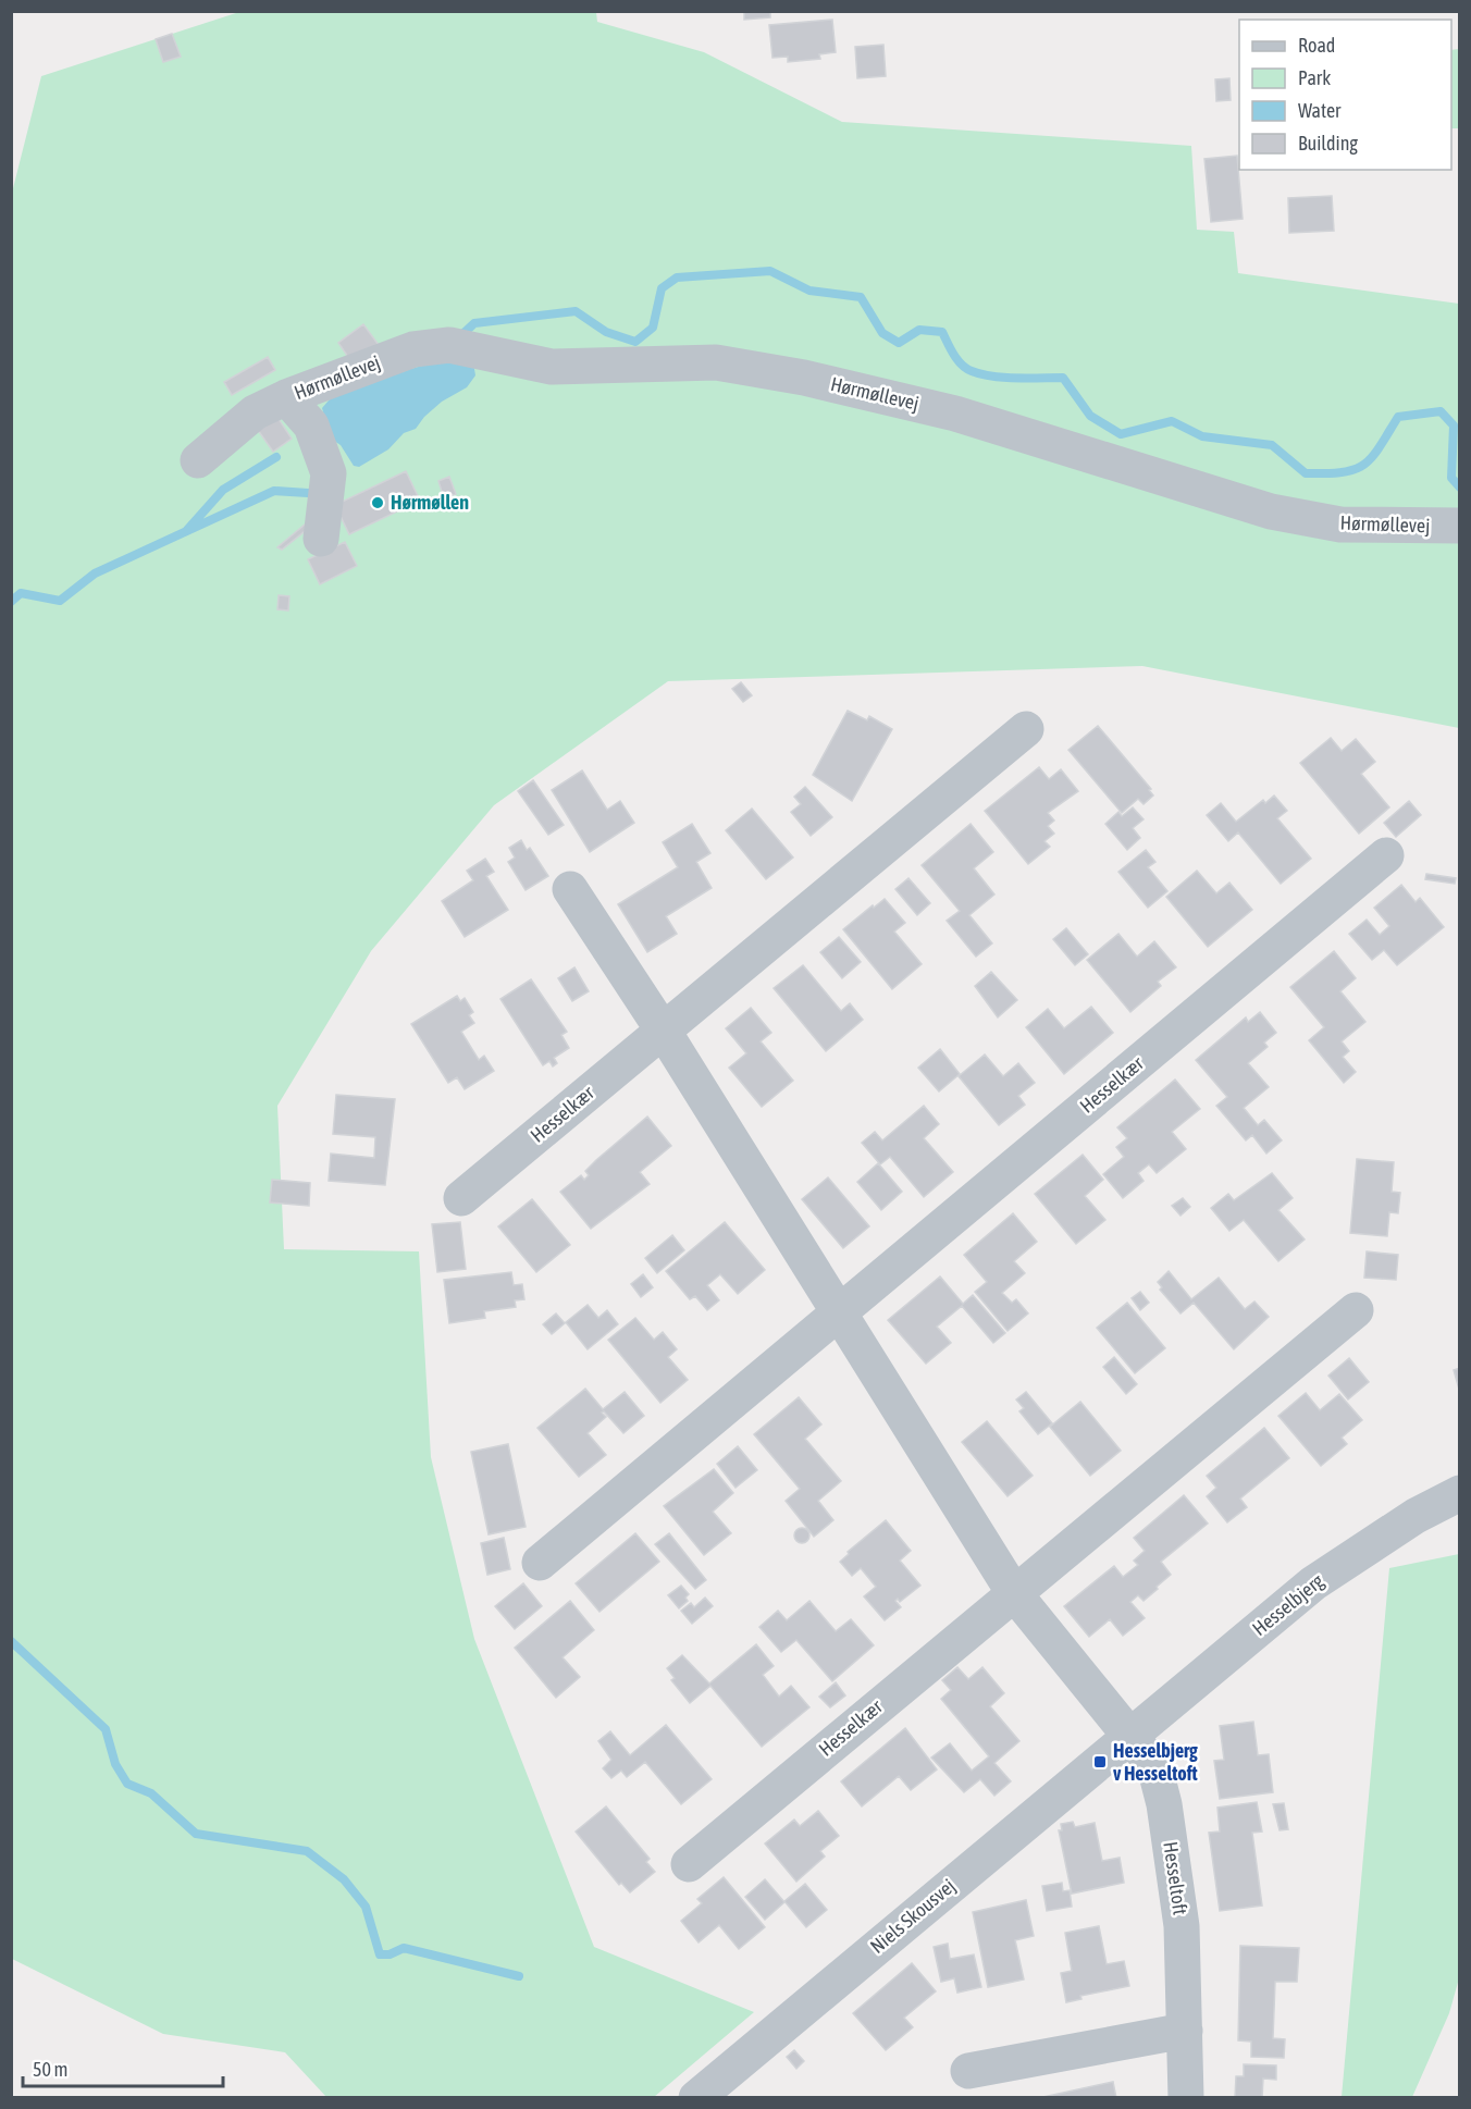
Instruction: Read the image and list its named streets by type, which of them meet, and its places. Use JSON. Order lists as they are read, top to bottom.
{
  "streets": {
    "street": [
      "Hørmøllevej",
      "Hesselkær",
      "Hesselbjerg",
      "Hesseltoft",
      "Niels Skousvej"
    ]
  },
  "crossings": [
    ["Hesselbjerg", "Hesseltoft"],
    ["Hesselbjerg", "Niels Skousvej"],
    ["Hesseltoft", "Niels Skousvej"]
  ],
  "places": {
    "other": ["Hørmøllen"],
    "transit": ["Hesselbjerg v Hesseltoft"]
  },
  "legend": [
    "Road",
    "Park",
    "Water",
    "Building"
  ],
  "scale_bar": "50 m"
}
